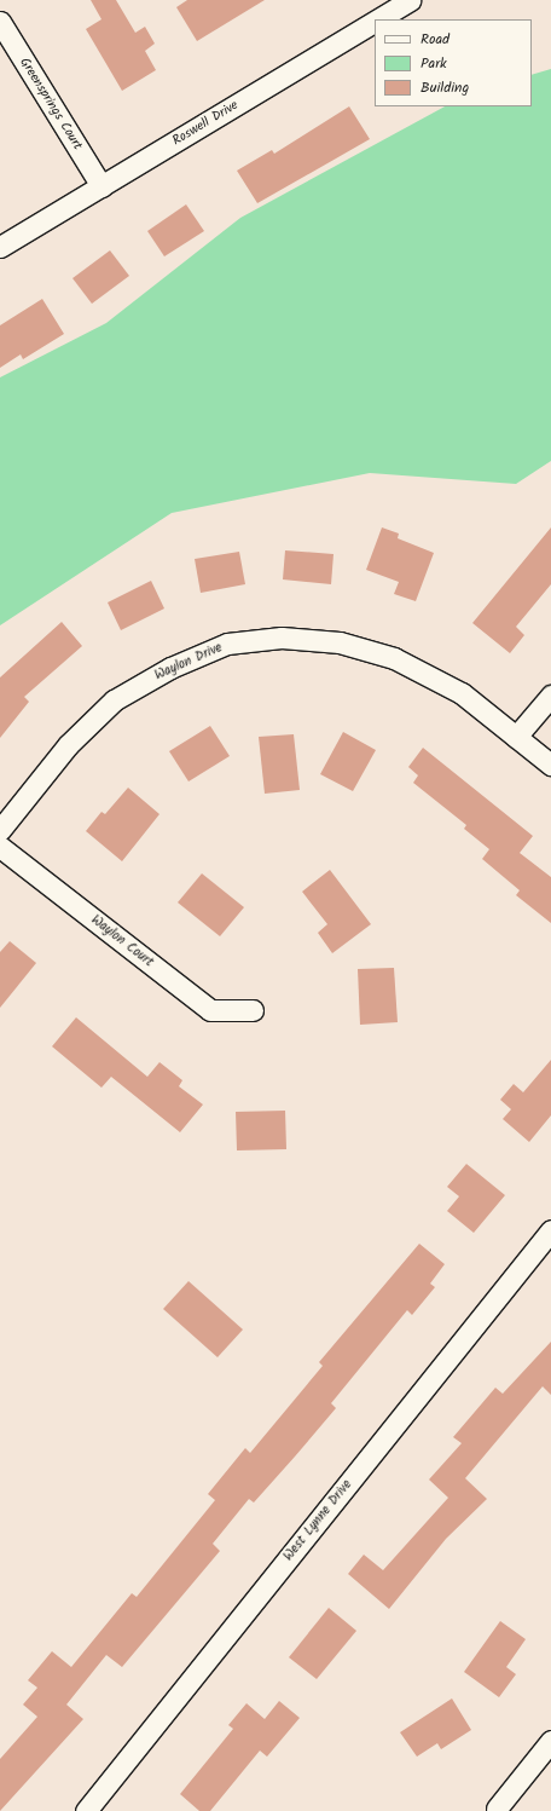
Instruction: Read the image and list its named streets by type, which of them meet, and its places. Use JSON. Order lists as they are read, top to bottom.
{
  "streets": {
    "street": [
      "Greensprings Court",
      "Roswell Drive",
      "Waylon Drive",
      "Waylon Court",
      "West Lynne Drive"
    ]
  },
  "crossings": [
    ["Greensprings Court", "Roswell Drive"]
  ],
  "legend": ["Road", "Park", "Building"]
}
